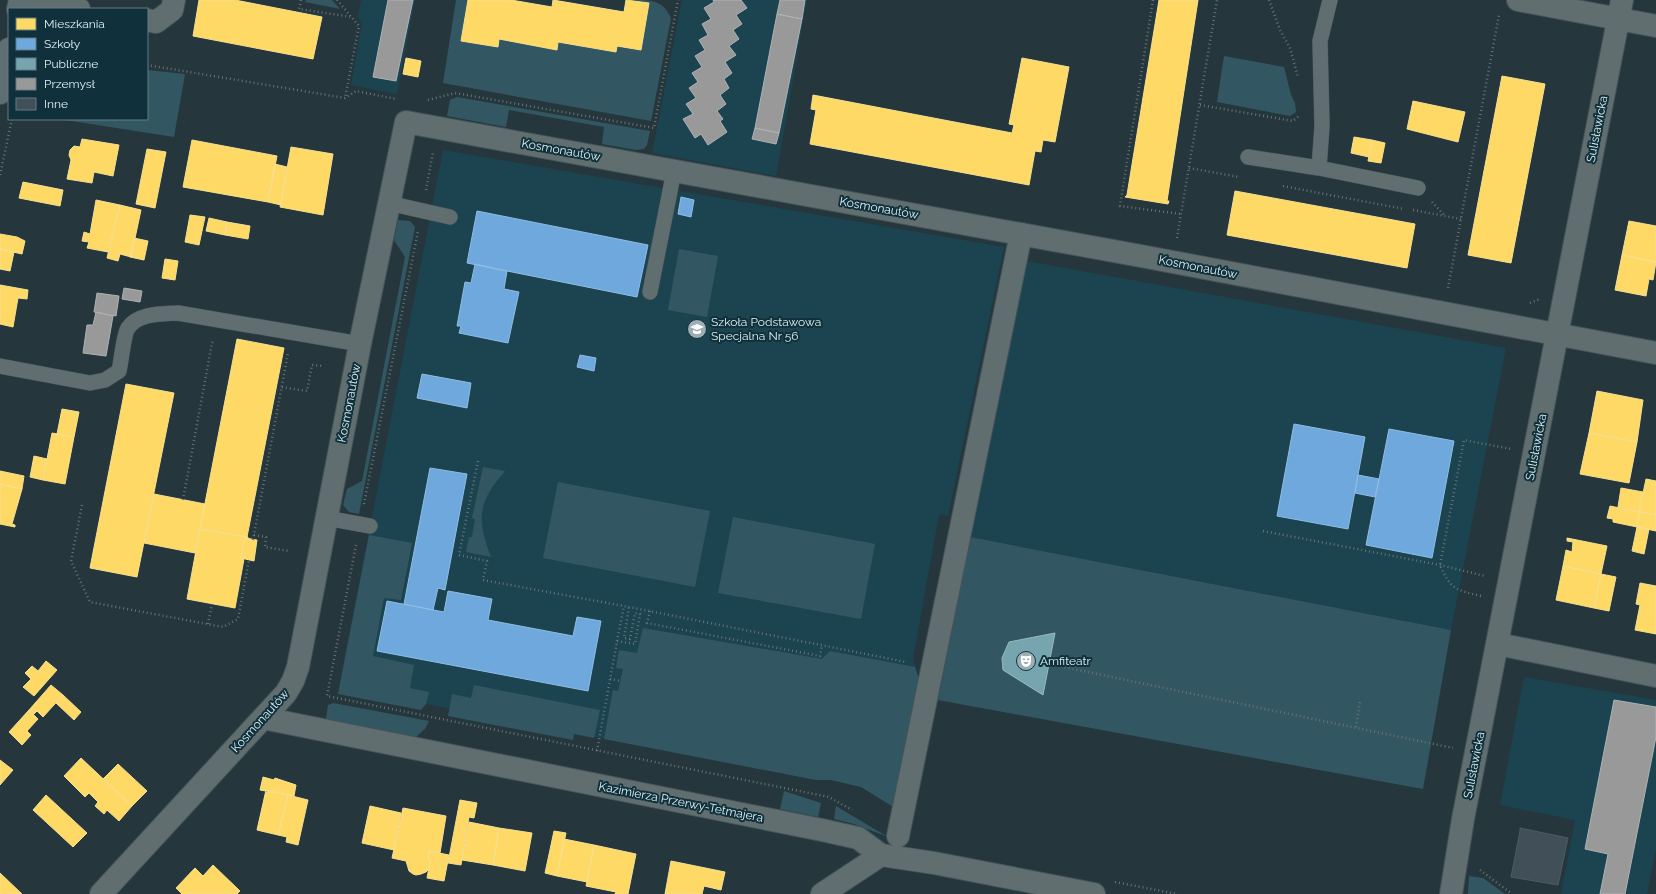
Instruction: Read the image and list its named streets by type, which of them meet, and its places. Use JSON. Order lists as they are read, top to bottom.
{
  "streets": {
    "street": ["Sulisławicka", "Kosmonautów", "Kazimierza Przerwy-Tetmajera"]
  },
  "crossings": [
    ["Sulisławicka", "Kosmonautów"],
    ["Kosmonautów", "Kazimierza Przerwy-Tetmajera"]
  ],
  "places": {
    "school or university": ["Szkoła Podstawowa Specjalna Nr 56"],
    "theatre": ["Amfiteatr"]
  },
  "legend": [
    "Mieszkania",
    "Szkoły",
    "Publiczne",
    "Przemysł",
    "Inne"
  ]
}
